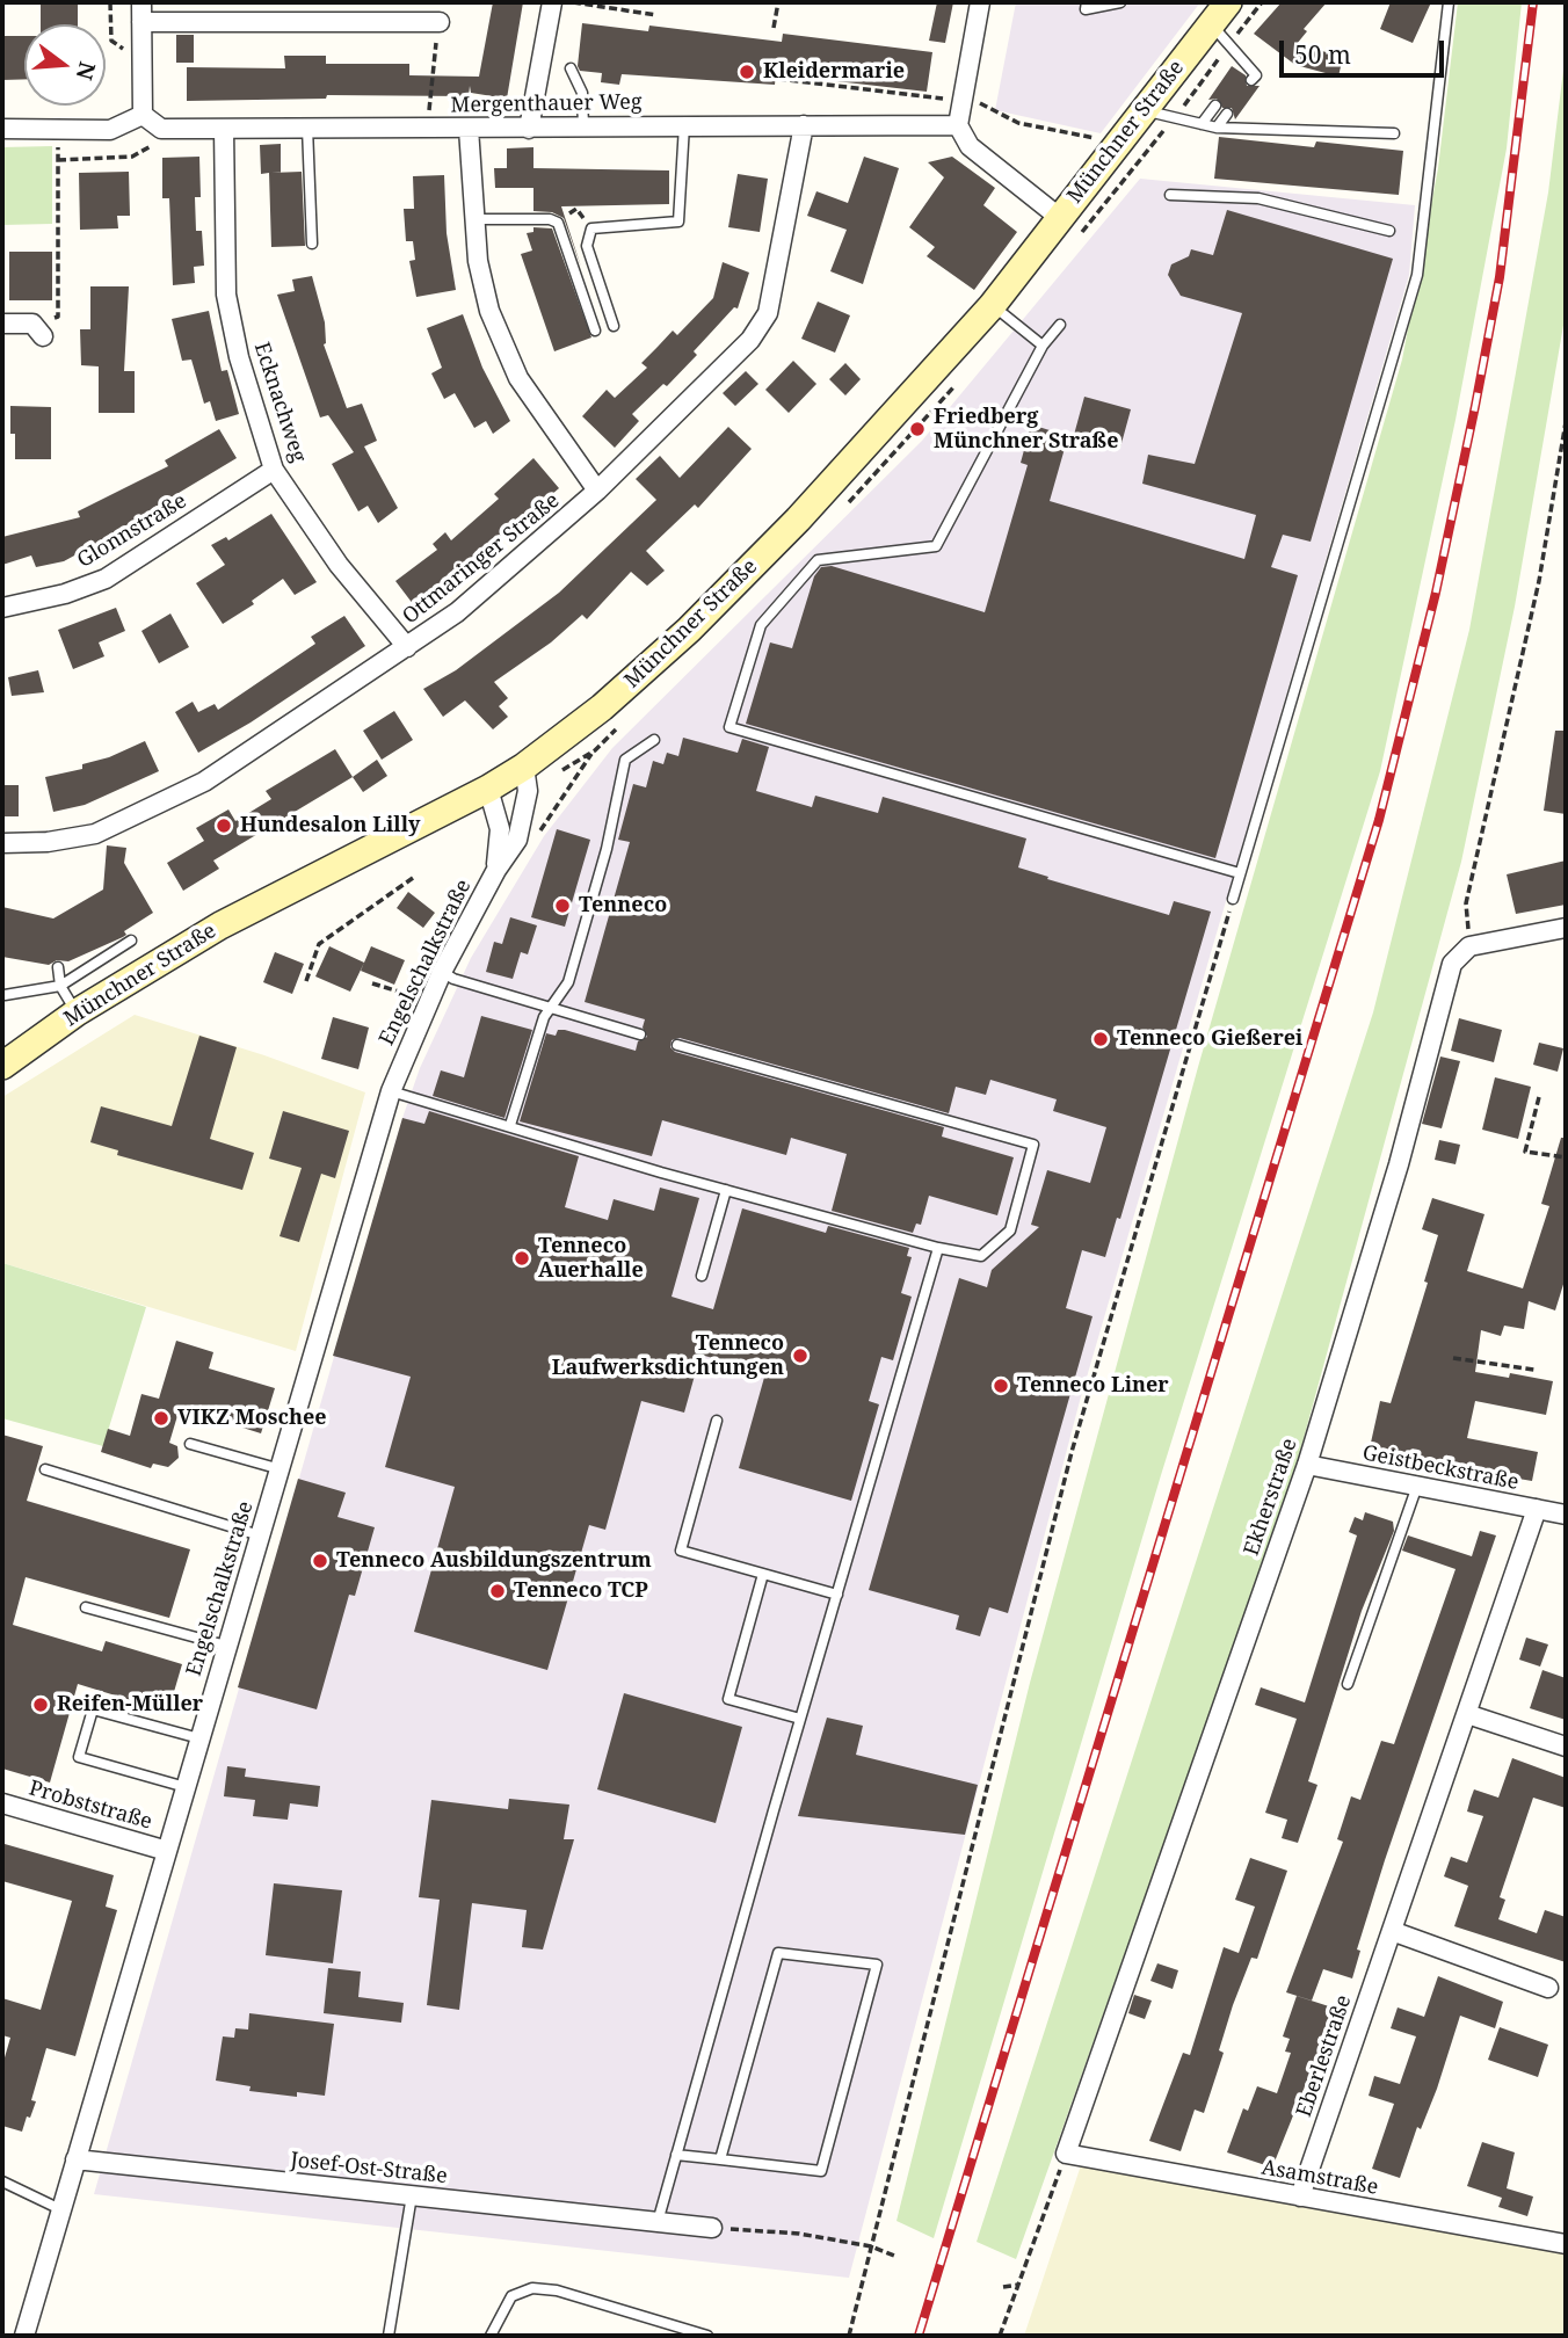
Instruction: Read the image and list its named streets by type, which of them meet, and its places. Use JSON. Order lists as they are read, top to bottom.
{
  "streets": {
    "main road": ["Münchner Straße"],
    "street": [
      "Mergenthauer Weg",
      "Ecknachweg",
      "Glonnstraße",
      "Ottmaringer Straße",
      "Engelschalkstraße",
      "Geistbeckstraße",
      "Ekherstraße",
      "Probststraße",
      "Eberlestraße",
      "Josef-Ost-Straße",
      "Asamstraße"
    ]
  },
  "crossings": [
    ["Mergenthauer Weg", "Ecknachweg"],
    ["Mergenthauer Weg", "Ottmaringer Straße"],
    ["Münchner Straße", "Engelschalkstraße"],
    ["Ecknachweg", "Glonnstraße"],
    ["Ecknachweg", "Ottmaringer Straße"],
    ["Engelschalkstraße", "Probststraße"],
    ["Engelschalkstraße", "Josef-Ost-Straße"],
    ["Geistbeckstraße", "Ekherstraße"],
    ["Geistbeckstraße", "Eberlestraße"],
    ["Ekherstraße", "Asamstraße"],
    ["Eberlestraße", "Asamstraße"]
  ],
  "places": [
    "Kleidermarie",
    "Friedberg Münchner Straße",
    "Hundesalon Lilly",
    "Tenneco",
    "Tenneco Gießerei",
    "Tenneco Auerhalle",
    "Tenneco Laufwerksdichtungen",
    "Tenneco Liner",
    "VIKZ Moschee",
    "Tenneco Ausbildungszentrum",
    "Tenneco TCP",
    "Reifen-Müller"
  ],
  "scale_bar": "50 m",
  "north": "right"
}
